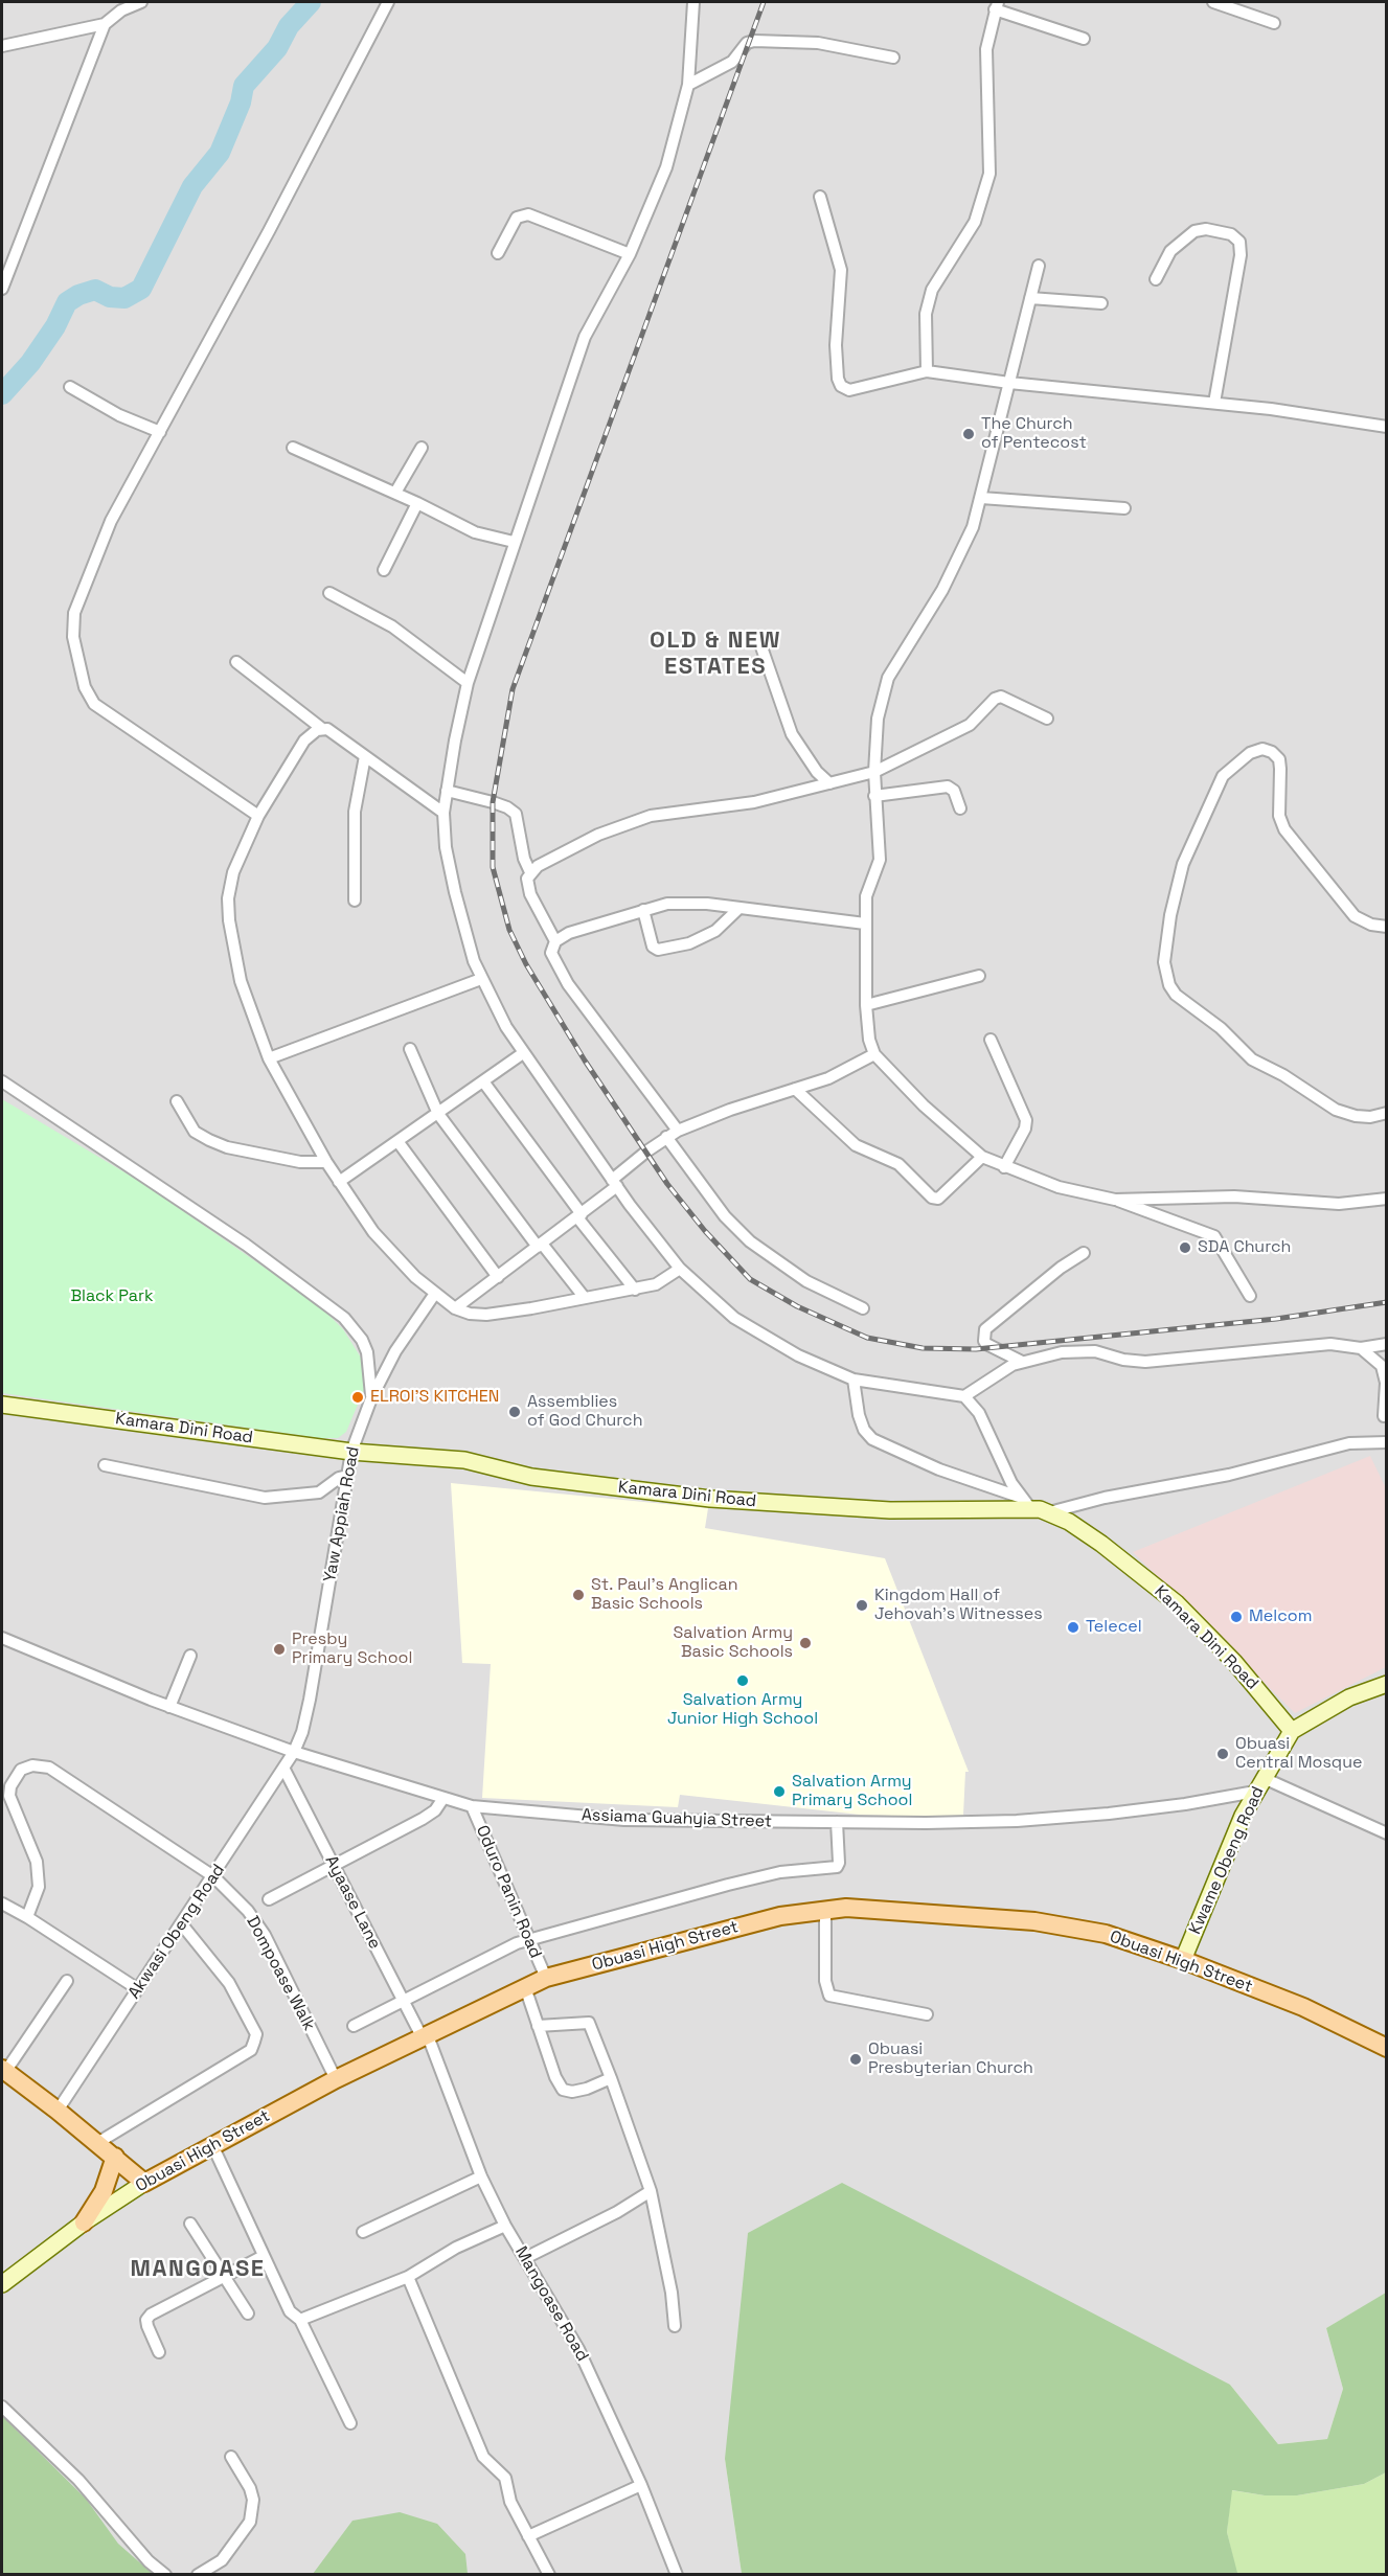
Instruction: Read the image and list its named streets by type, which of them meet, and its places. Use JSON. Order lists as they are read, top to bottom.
{
  "streets": {
    "main road": ["Obuasi High Street"],
    "street": [
      "Kamara Dini Road",
      "Yaw Appiah Road",
      "Assiama Guahyia Street",
      "Kwame Obeng Road",
      "Oduro Panin Road",
      "Ayaase Lane",
      "Akwasi Obeng Road",
      "Dompoase Walk",
      "Mangoase Road"
    ]
  },
  "crossings": [
    ["Kamara Dini Road", "Yaw Appiah Road"],
    ["Kamara Dini Road", "Kwame Obeng Road"],
    ["Yaw Appiah Road", "Assiama Guahyia Street"],
    ["Yaw Appiah Road", "Akwasi Obeng Road"],
    ["Assiama Guahyia Street", "Kwame Obeng Road"],
    ["Assiama Guahyia Street", "Oduro Panin Road"],
    ["Assiama Guahyia Street", "Akwasi Obeng Road"],
    ["Kwame Obeng Road", "Obuasi High Street"],
    ["Oduro Panin Road", "Obuasi High Street"],
    ["Ayaase Lane", "Akwasi Obeng Road"],
    ["Ayaase Lane", "Obuasi High Street"],
    ["Ayaase Lane", "Mangoase Road"],
    ["Akwasi Obeng Road", "Dompoase Walk"],
    ["Obuasi High Street", "Dompoase Walk"],
    ["Obuasi High Street", "Mangoase Road"]
  ],
  "districts": ["OLD & NEW ESTATES", "MANGOASE"],
  "parks": ["Black Park"],
  "places": [
    "The Church of Pentecost",
    "SDA Church",
    "ELROI'S KITCHEN",
    "Assemblies of God Church",
    "St. Paul's Anglican Basic Schools",
    "Kingdom Hall of Jehovah's Witnesses",
    "Melcom",
    "Telecel",
    "Salvation Army Basic Schools",
    "Presby Primary School",
    "Salvation Army Junior High School",
    "Obuasi Central Mosque",
    "Salvation Army Primary School",
    "Obuasi Presbyterian Church"
  ]
}
